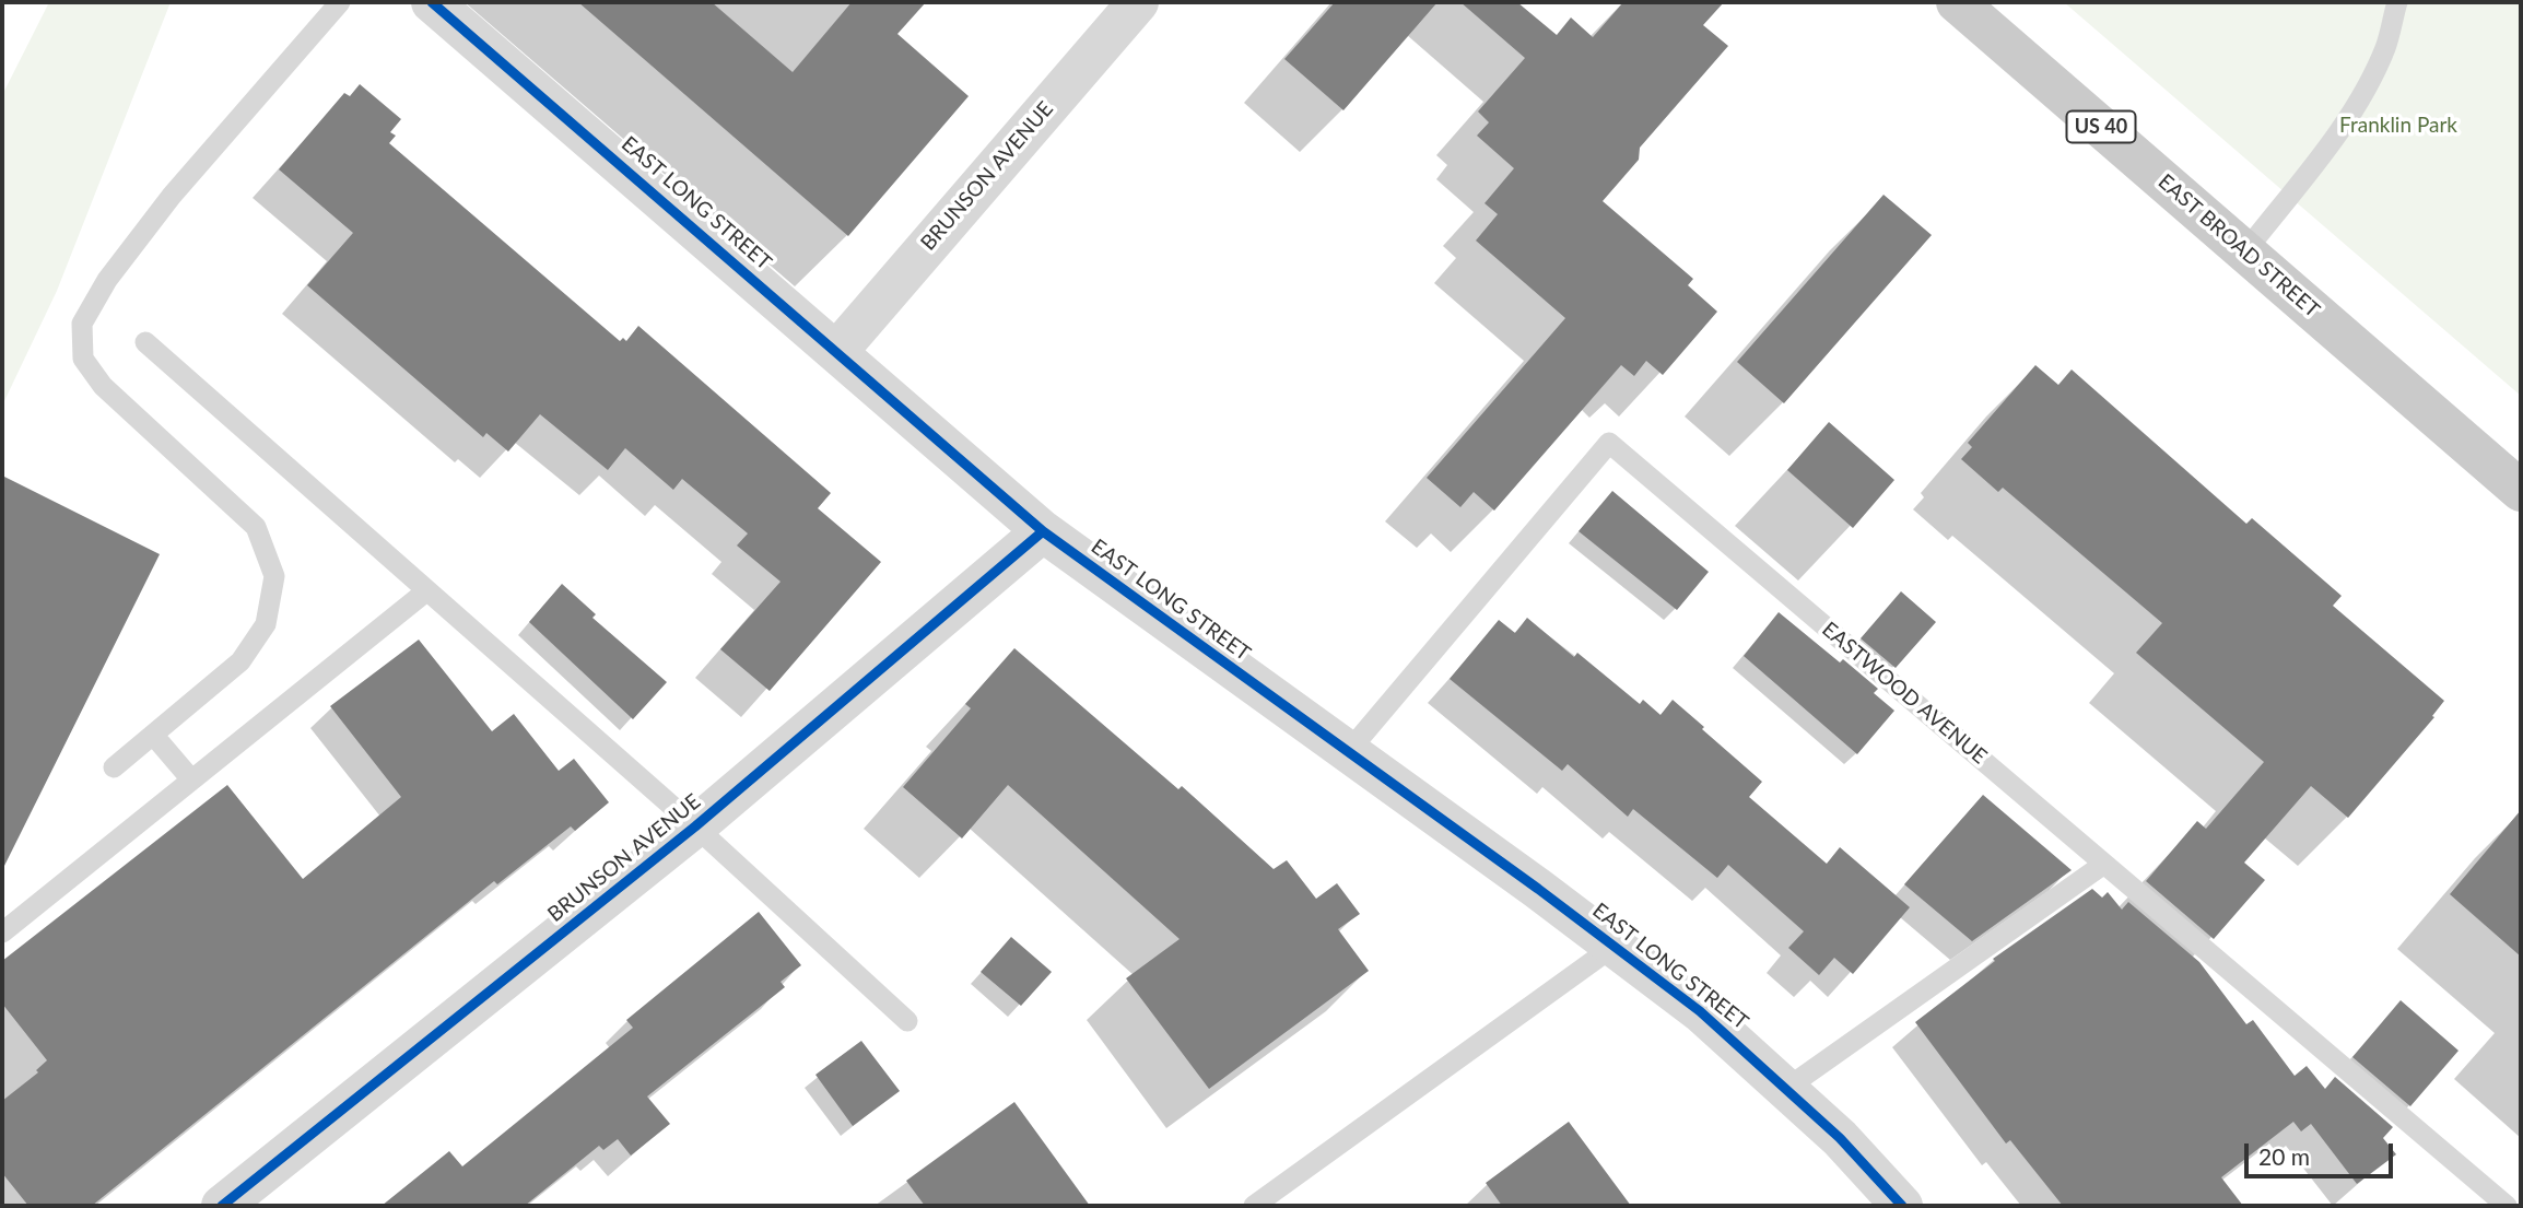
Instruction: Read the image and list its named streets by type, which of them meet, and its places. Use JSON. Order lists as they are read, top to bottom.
{
  "streets": {
    "main road": ["US 40", "EAST BROAD STREET"],
    "street": ["BRUNSON AVENUE", "EAST LONG STREET"],
    "lane": ["EASTWOOD AVENUE"]
  },
  "crossings": [
    ["BRUNSON AVENUE", "EAST LONG STREET"],
    ["EAST LONG STREET", "EASTWOOD AVENUE"]
  ],
  "parks": ["Franklin Park"],
  "scale_bar": "20 m"
}
